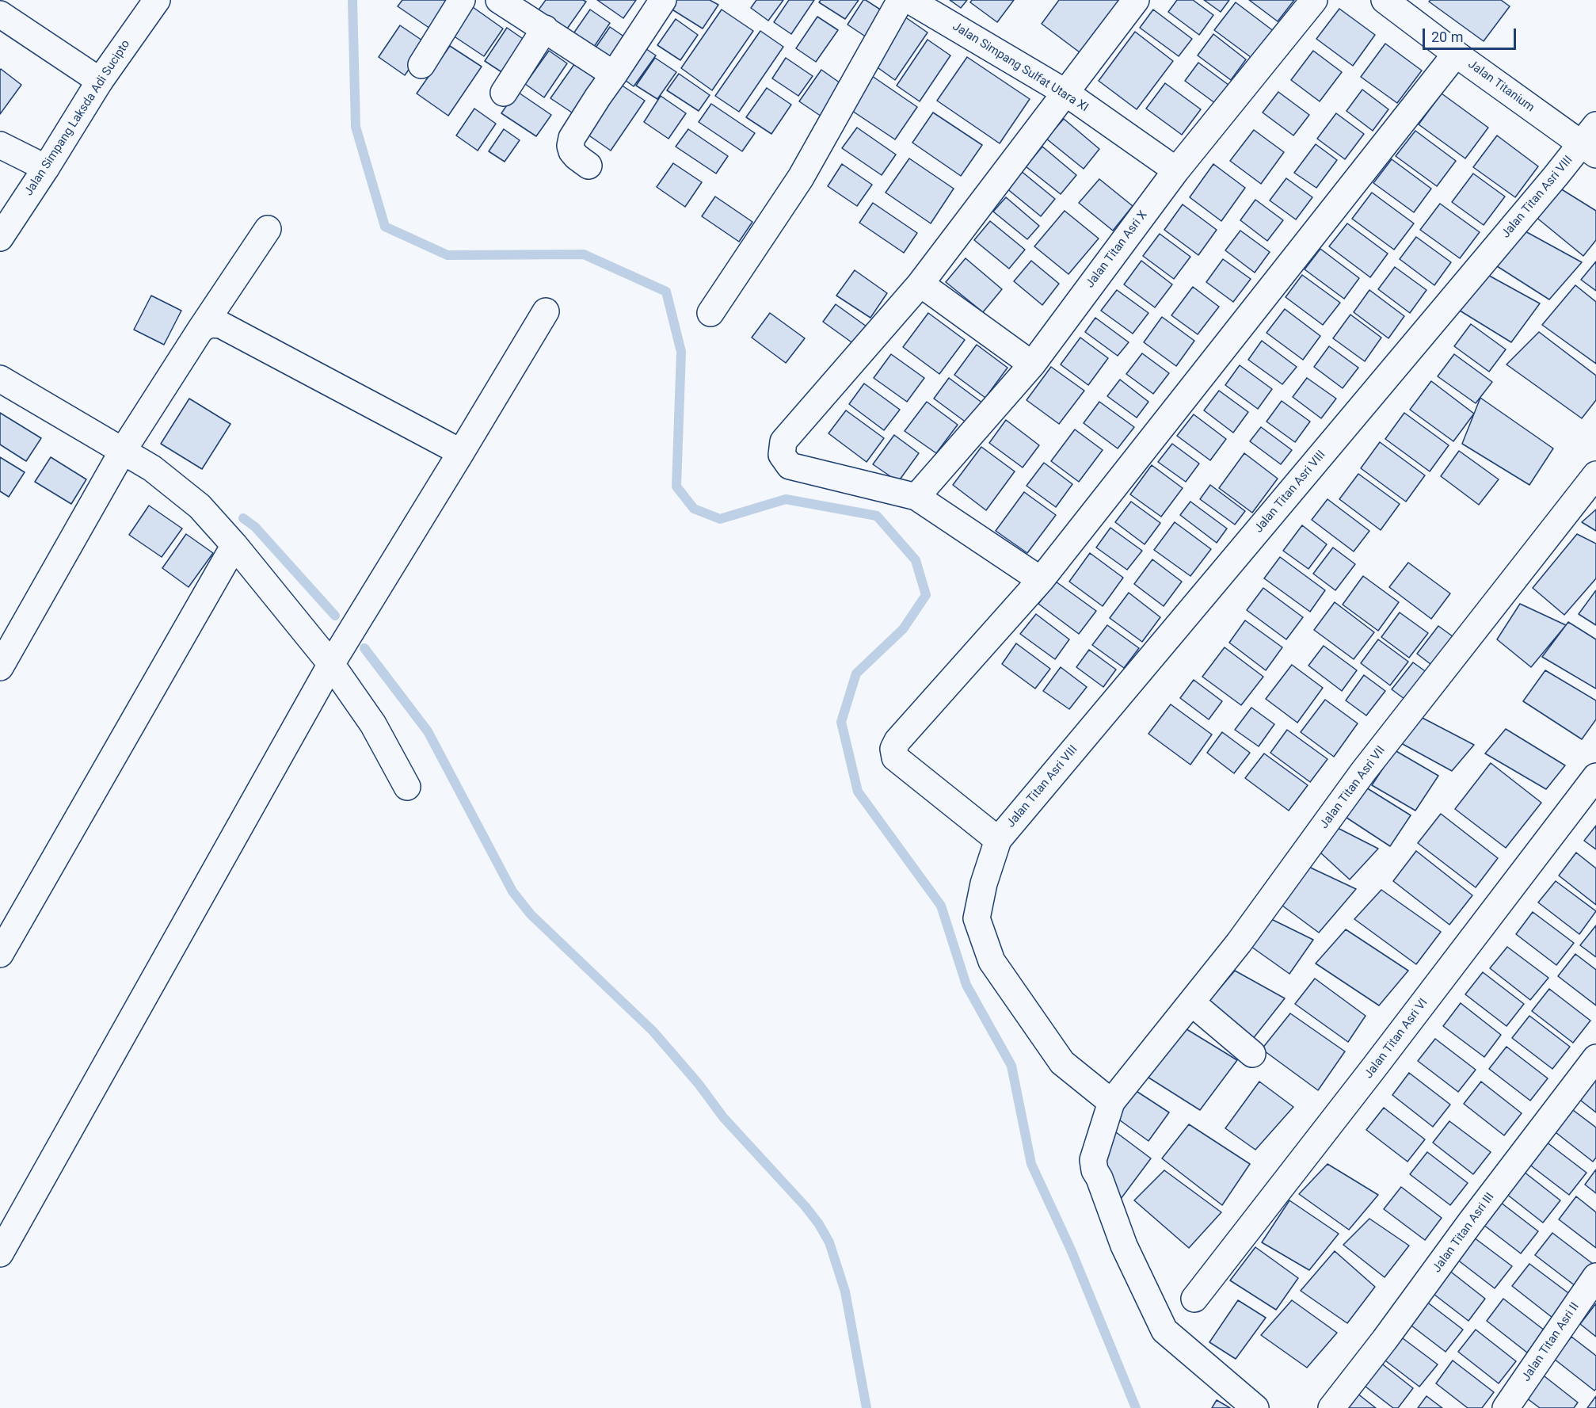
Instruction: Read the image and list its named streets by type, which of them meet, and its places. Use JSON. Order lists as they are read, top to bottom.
{
  "streets": {
    "street": [
      "Jalan Simpang Sulfat Utara XI",
      "Jalan Titanium",
      "Jalan Simpang Laksda Adi Sucipto",
      "Jalan Titan Asri VIII",
      "Jalan Titan Asri X",
      "Jalan Titan Asri VII",
      "Jalan Titan Asri VI",
      "Jalan Titan Asri III",
      "Jalan Titan Asri II"
    ]
  },
  "crossings": [
    ["Jalan Simpang Sulfat Utara XI", "Jalan Titan Asri X"],
    ["Jalan Titanium", "Jalan Titan Asri VIII"]
  ],
  "scale_bar": "20 m"
}
